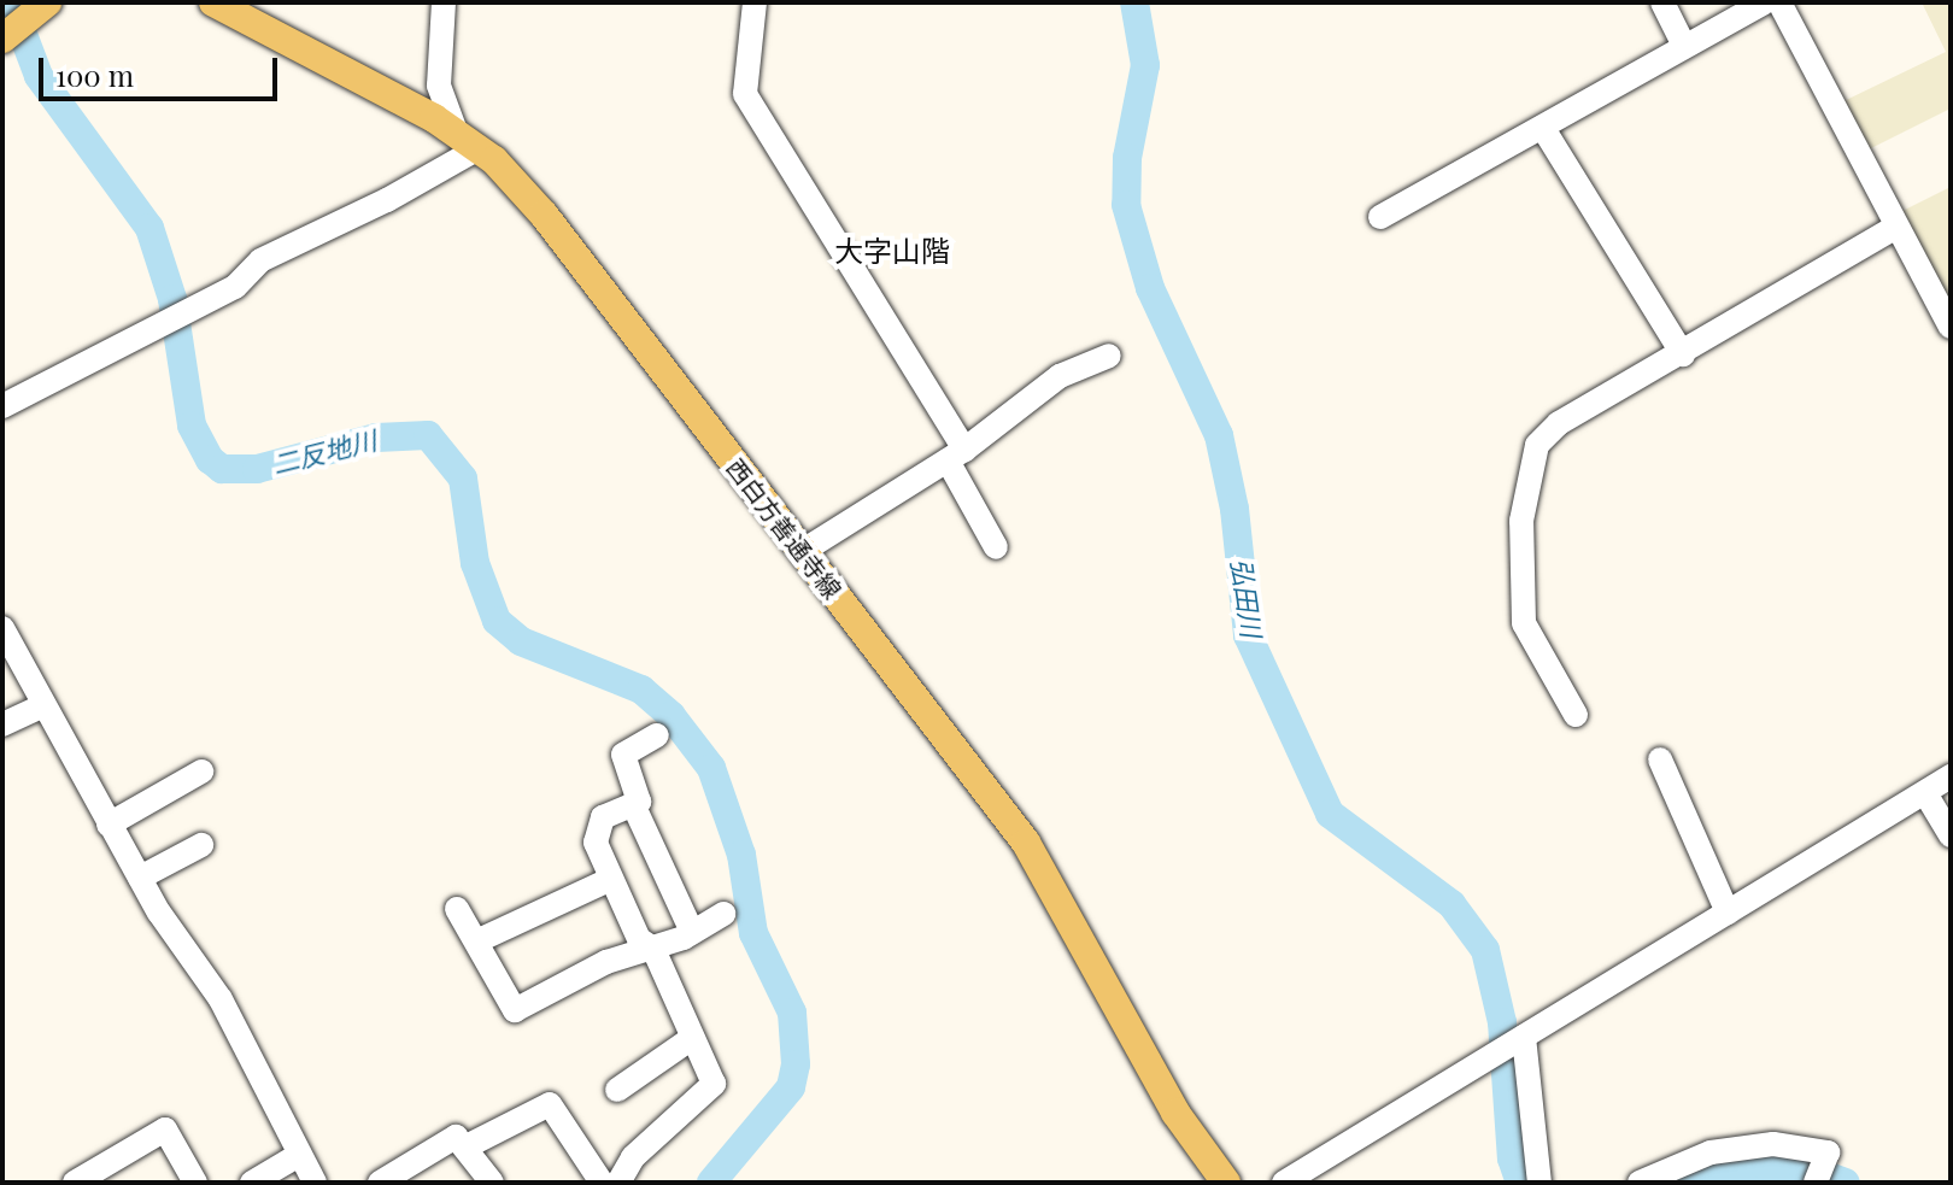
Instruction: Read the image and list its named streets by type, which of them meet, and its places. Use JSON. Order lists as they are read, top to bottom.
{
  "streets": {
    "main road": ["西白方善通寺線"]
  },
  "districts": ["大字山階"],
  "water": ["二反地川", "弘田川"],
  "scale_bar": "100 m"
}
